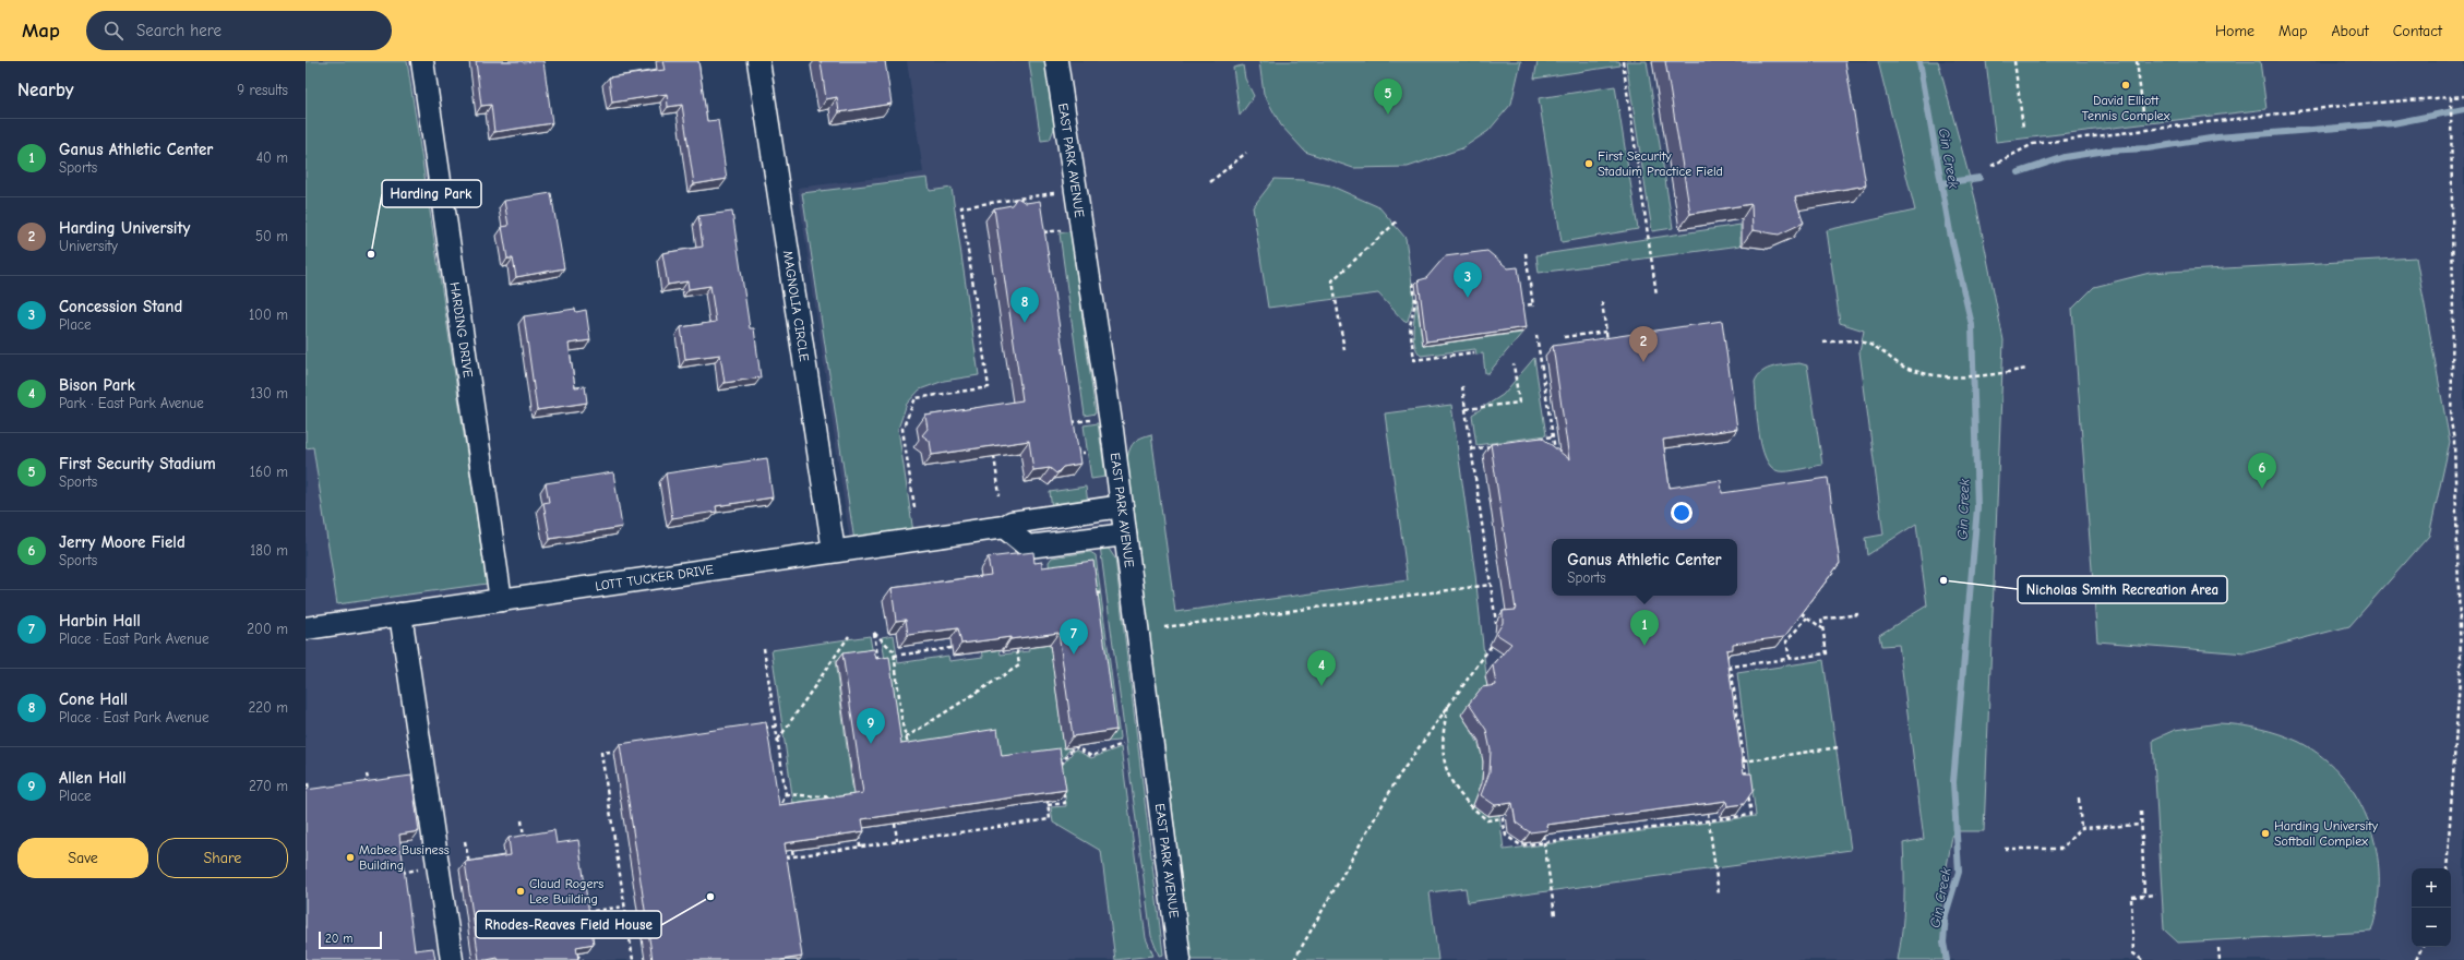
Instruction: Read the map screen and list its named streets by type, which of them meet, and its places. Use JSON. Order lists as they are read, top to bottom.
{
  "streets": {
    "street": [
      "EAST PARK AVENUE",
      "MAGNOLIA CIRCLE",
      "HARDING DRIVE",
      "LOTT TUCKER DRIVE"
    ]
  },
  "crossings": [
    ["EAST PARK AVENUE", "LOTT TUCKER DRIVE"],
    ["MAGNOLIA CIRCLE", "LOTT TUCKER DRIVE"],
    ["HARDING DRIVE", "LOTT TUCKER DRIVE"]
  ],
  "water": ["Gin Creek"],
  "places": [
    "David Elliott Tennis Complex",
    "First Security Staduim Practice Field",
    "Harding Park",
    "Nicholas Smith Recreation Area",
    "Harding University Softball Complex",
    "Mabee Business Building",
    "Claud Rogers Lee Building",
    "Rhodes-Reaves Field House"
  ],
  "scale_bar": "20 m",
  "page": {
    "header": "Map",
    "search": "Search here",
    "nav": [
      "Home",
      "Map",
      "About",
      "Contact"
    ],
    "heading": ["Nearby", "9 results"],
    "pins": [
      "5",
      "3",
      "8",
      "2",
      "6",
      "1",
      "7",
      "4",
      "9"
    ],
    "list": [
      {
        "mark": "1",
        "name": "Ganus Athletic Center",
        "note": "Sports",
        "value": "40 m"
      },
      {
        "mark": "2",
        "name": "Harding University",
        "note": "University",
        "value": "50 m"
      },
      {
        "mark": "3",
        "name": "Concession Stand",
        "note": "Place",
        "value": "100 m"
      },
      {
        "mark": "4",
        "name": "Bison Park",
        "note": "Park · East Park Avenue",
        "value": "130 m"
      },
      {
        "mark": "5",
        "name": "First Security Stadium",
        "note": "Sports",
        "value": "160 m"
      },
      {
        "mark": "6",
        "name": "Jerry Moore Field",
        "note": "Sports",
        "value": "180 m"
      },
      {
        "mark": "7",
        "name": "Harbin Hall",
        "note": "Place · East Park Avenue",
        "value": "200 m"
      },
      {
        "mark": "8",
        "name": "Cone Hall",
        "note": "Place · East Park Avenue",
        "value": "220 m"
      },
      {
        "mark": "9",
        "name": "Allen Hall",
        "note": "Place",
        "value": "270 m"
      }
    ],
    "popup": ["Ganus Athletic Center", "Sports"],
    "buttons": ["Save", "Share"],
    "map_buttons": ["+", "−"],
    "scale": "20 m"
  }
}
